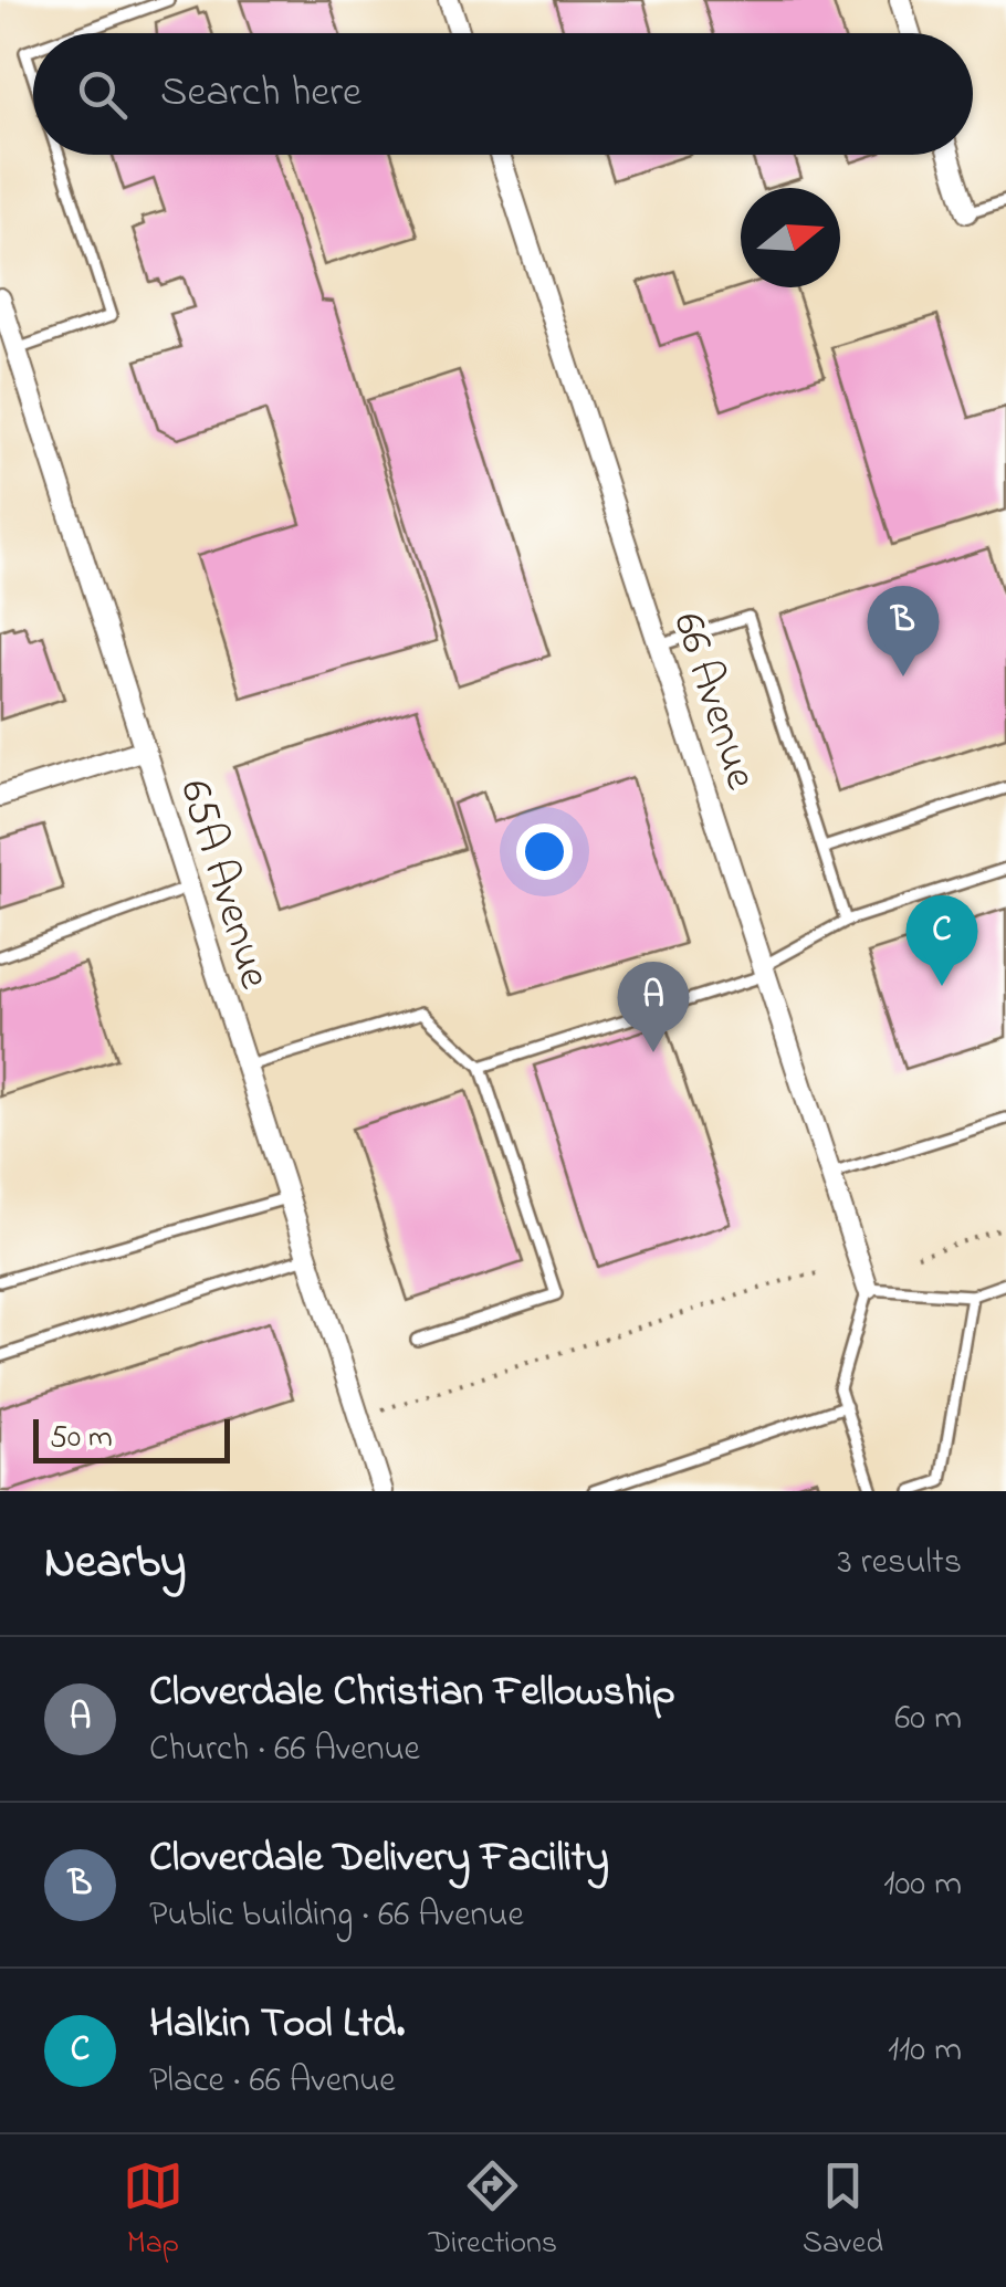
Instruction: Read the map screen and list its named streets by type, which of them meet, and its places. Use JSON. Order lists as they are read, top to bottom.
{
  "streets": {
    "street": ["66 Avenue", "65A Avenue"]
  },
  "scale_bar": "50 m",
  "north": "right",
  "page": {
    "search": "Search here",
    "pins": ["B", "C", "A"],
    "scale": "50 m",
    "heading": ["Nearby", "3 results"],
    "list": [
      {
        "mark": "A",
        "name": "Cloverdale Christian Fellowship",
        "note": "Church · 66 Avenue",
        "value": "60 m"
      },
      {
        "mark": "B",
        "name": "Cloverdale Delivery Facility",
        "note": "Public building · 66 Avenue",
        "value": "100 m"
      },
      {
        "mark": "C",
        "name": "Halkin Tool Ltd.",
        "note": "Place · 66 Avenue",
        "value": "110 m"
      }
    ],
    "nav": ["Map", "Directions", "Saved"]
  }
}
